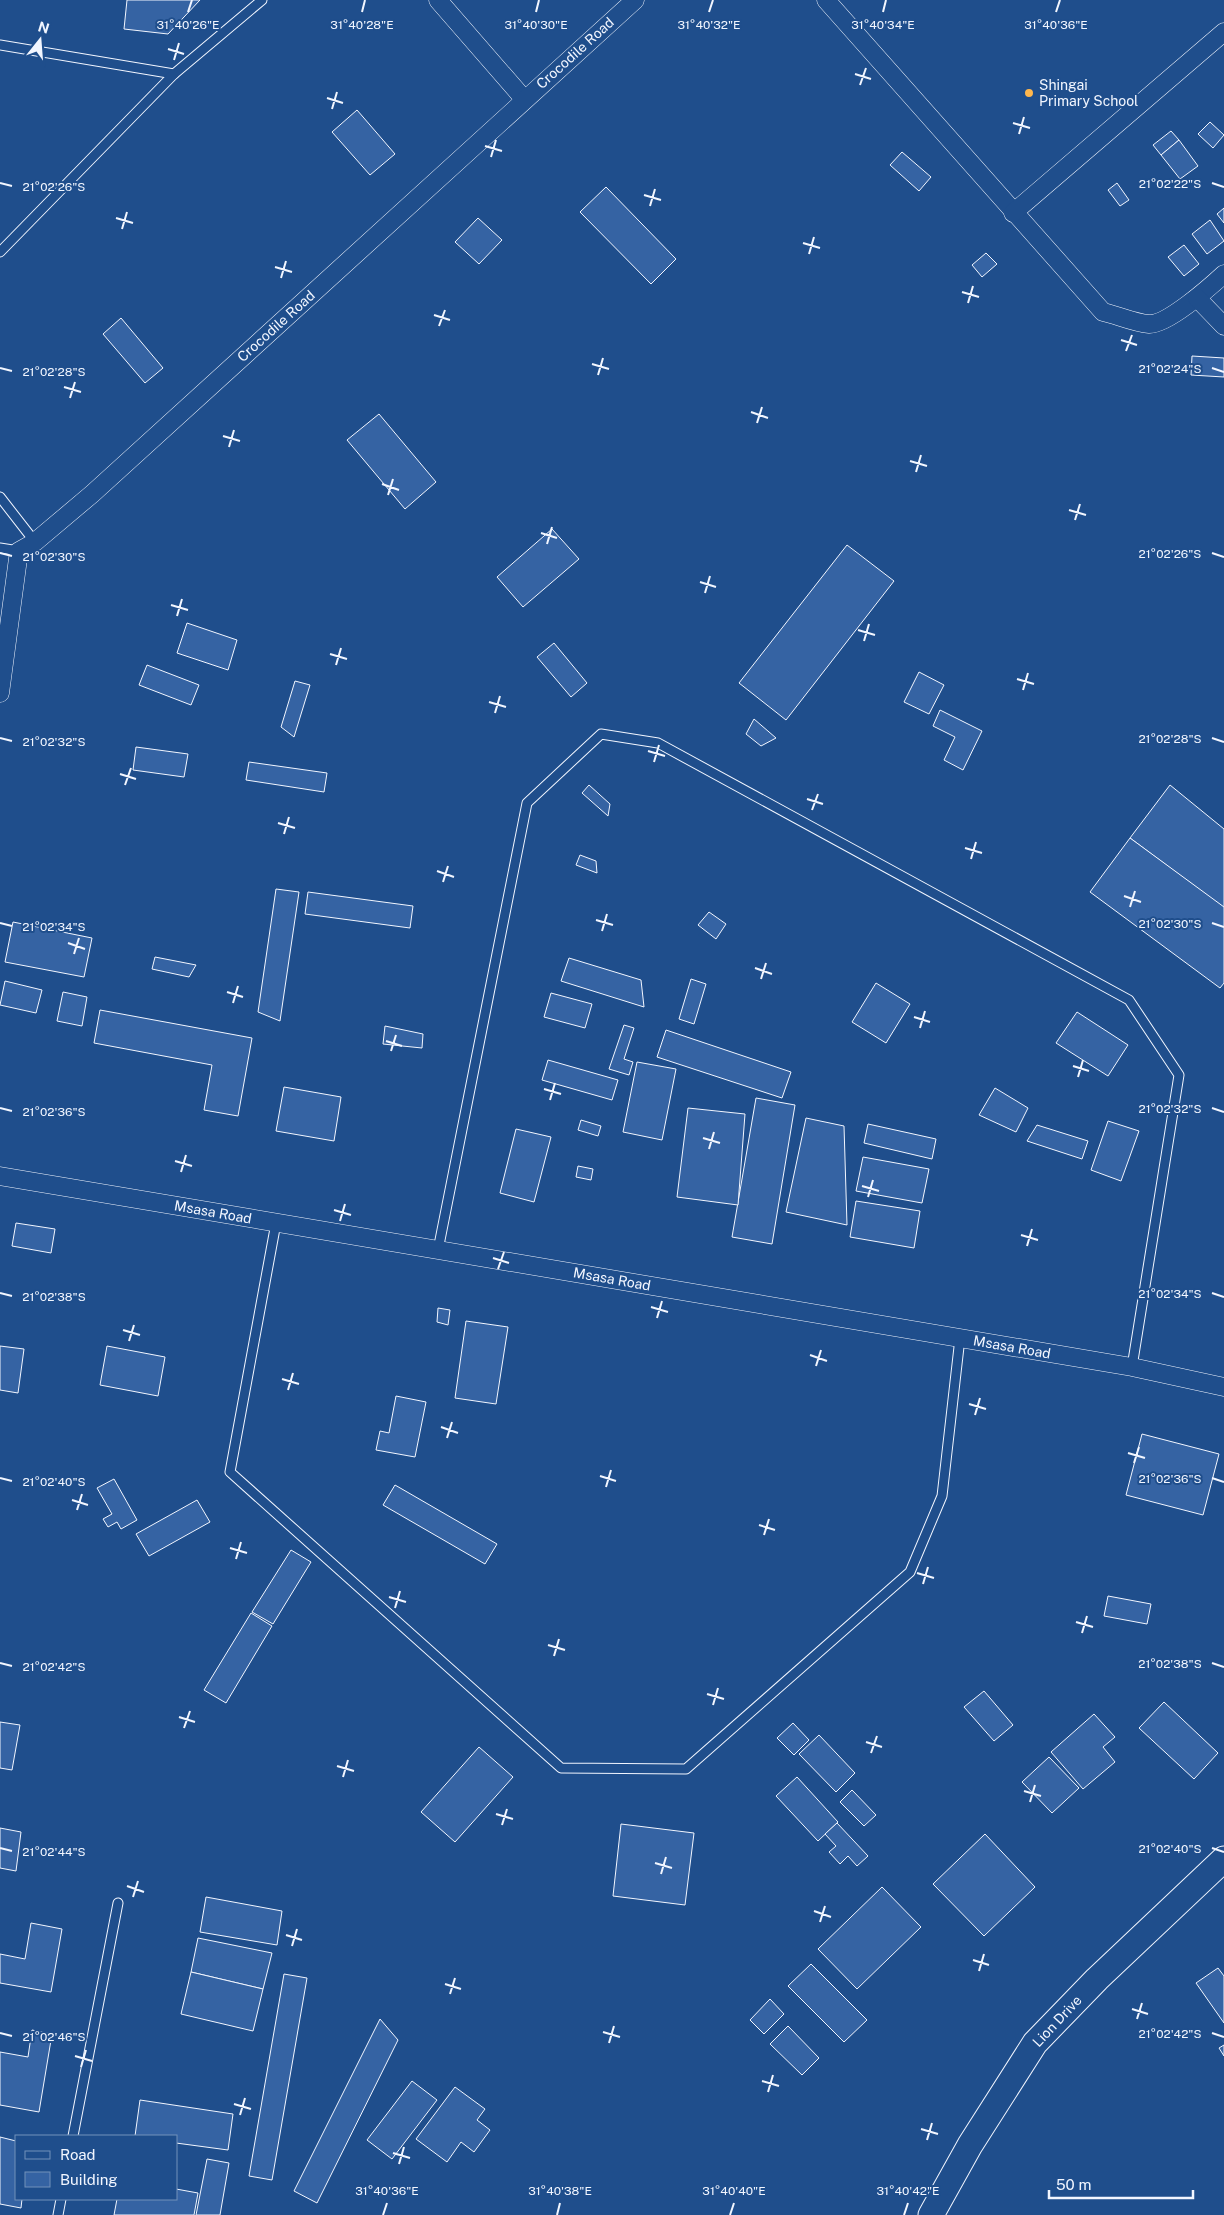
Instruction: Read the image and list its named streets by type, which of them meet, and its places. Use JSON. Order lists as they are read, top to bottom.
{
  "streets": {
    "street": ["Crocodile Road", "Msasa Road", "Lion Drive"]
  },
  "places": ["Shingai Primary School"],
  "legend": ["Road", "Building"],
  "scale_bar": "50 m",
  "north": "top",
  "coordinates": [
    "31°40'26\"E",
    "31°40'28\"E",
    "31°40'30\"E",
    "31°40'32\"E",
    "31°40'34\"E",
    "31°40'36\"E",
    "21°02'22\"S",
    "21°02'26\"S",
    "21°02'24\"S",
    "21°02'28\"S",
    "21°02'30\"S",
    "21°02'32\"S",
    "21°02'34\"S",
    "21°02'36\"S",
    "21°02'38\"S",
    "21°02'40\"S",
    "21°02'42\"S",
    "21°02'44\"S",
    "21°02'46\"S",
    "31°40'38\"E",
    "31°40'40\"E",
    "31°40'42\"E"
  ]
}
